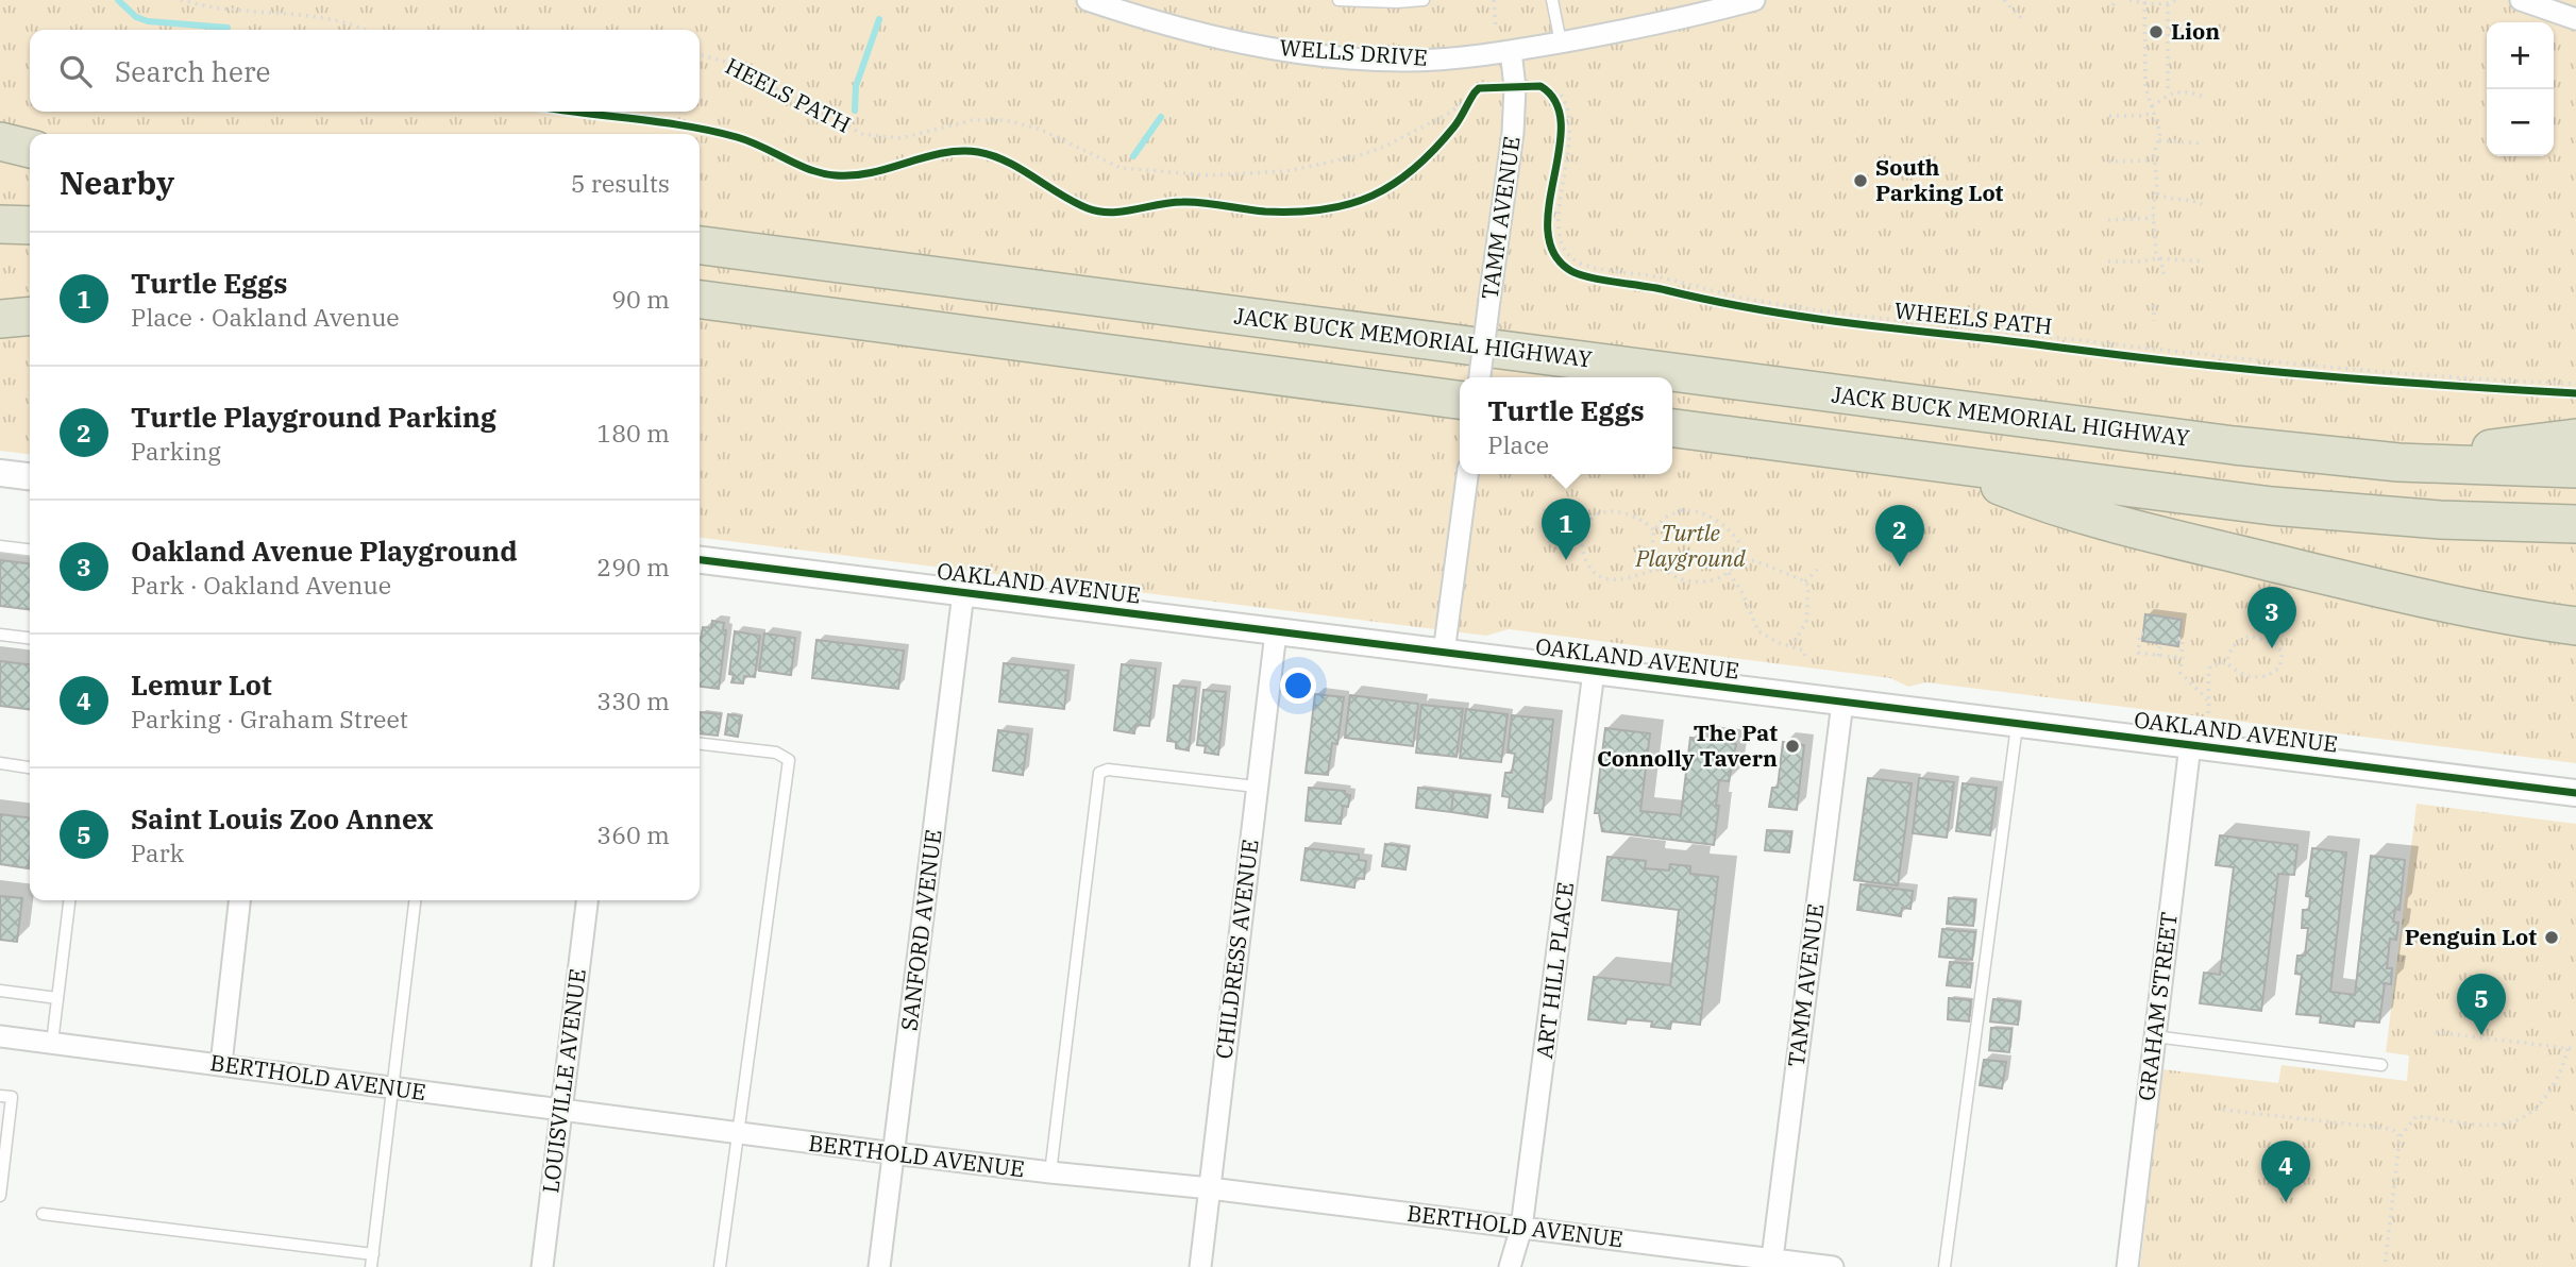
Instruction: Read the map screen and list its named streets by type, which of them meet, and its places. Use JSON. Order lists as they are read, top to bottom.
{
  "streets": {
    "highway": ["JACK BUCK MEMORIAL HIGHWAY"],
    "street": [
      "WELLS DRIVE",
      "TAMM AVENUE",
      "OAKLAND AVENUE",
      "SANFORD AVENUE",
      "CHILDRESS AVENUE",
      "ART HILL PLACE",
      "GRAHAM STREET",
      "BERTHOLD AVENUE",
      "LOUISVILLE AVENUE"
    ],
    "path": ["HEELS PATH"],
    "cycle path": ["WHEELS PATH"]
  },
  "crossings": [
    ["WELLS DRIVE", "TAMM AVENUE"],
    ["TAMM AVENUE", "OAKLAND AVENUE"],
    ["TAMM AVENUE", "BERTHOLD AVENUE"],
    ["OAKLAND AVENUE", "SANFORD AVENUE"],
    ["OAKLAND AVENUE", "CHILDRESS AVENUE"],
    ["OAKLAND AVENUE", "ART HILL PLACE"],
    ["OAKLAND AVENUE", "GRAHAM STREET"],
    ["SANFORD AVENUE", "BERTHOLD AVENUE"],
    ["CHILDRESS AVENUE", "BERTHOLD AVENUE"],
    ["ART HILL PLACE", "BERTHOLD AVENUE"],
    ["BERTHOLD AVENUE", "LOUISVILLE AVENUE"]
  ],
  "parks": ["Turtle Playground"],
  "places": [
    "Lion",
    "South Parking Lot",
    "The Pat Connolly Tavern",
    "Penguin Lot"
  ],
  "page": {
    "map_buttons": ["+", "−"],
    "search": "Search here",
    "heading": ["Nearby", "5 results"],
    "list": [
      {
        "mark": "1",
        "name": "Turtle Eggs",
        "note": "Place · Oakland Avenue",
        "value": "90 m"
      },
      {
        "mark": "2",
        "name": "Turtle Playground Parking",
        "note": "Parking",
        "value": "180 m"
      },
      {
        "mark": "3",
        "name": "Oakland Avenue Playground",
        "note": "Park · Oakland Avenue",
        "value": "290 m"
      },
      {
        "mark": "4",
        "name": "Lemur Lot",
        "note": "Parking · Graham Street",
        "value": "330 m"
      },
      {
        "mark": "5",
        "name": "Saint Louis Zoo Annex",
        "note": "Park",
        "value": "360 m"
      }
    ],
    "popup": ["Turtle Eggs", "Place"],
    "pins": [
      "1",
      "2",
      "3",
      "5",
      "4"
    ]
  }
}
